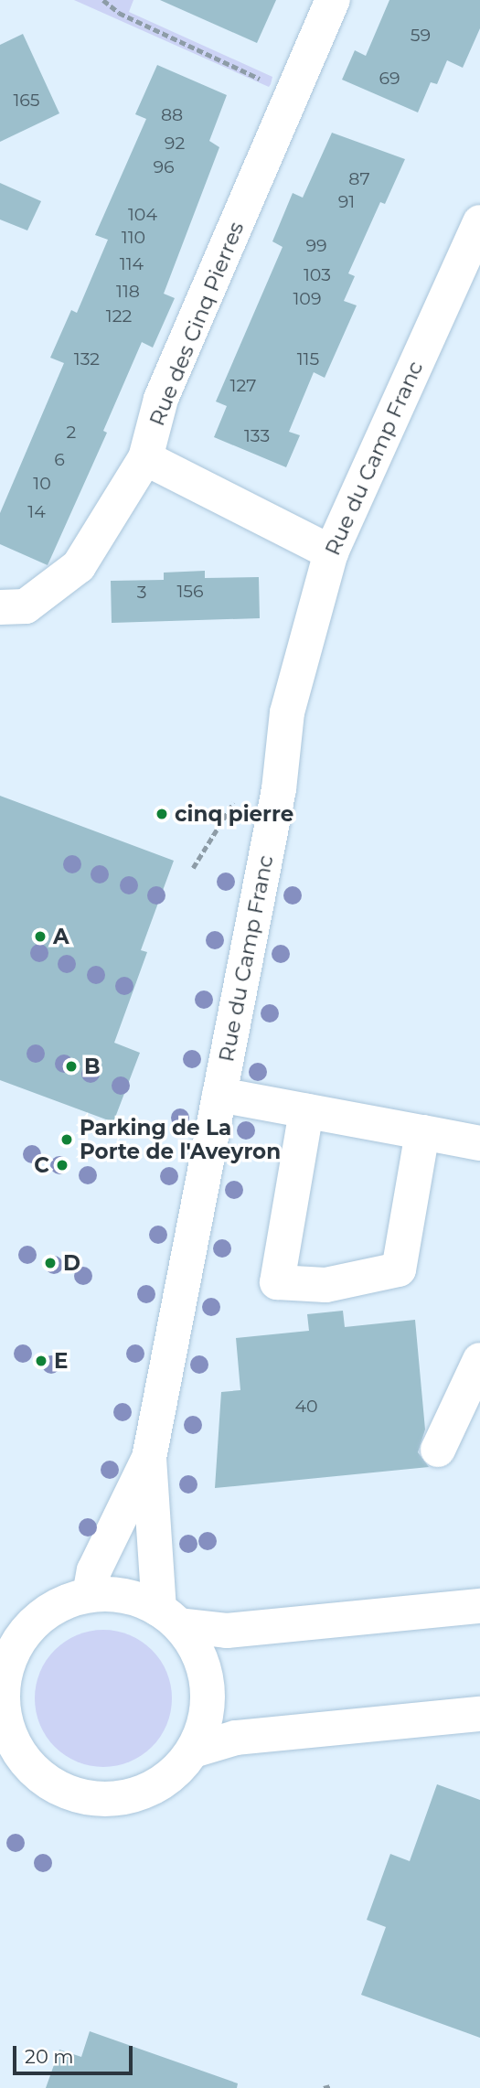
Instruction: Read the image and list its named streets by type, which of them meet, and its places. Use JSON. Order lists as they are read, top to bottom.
{
  "streets": {
    "street": ["Rue des Cinq Pierres", "Rue du Camp Franc"]
  },
  "places": [
    "cinq pierre",
    "A",
    "B",
    "Parking de La Porte de l'Aveyron",
    "C",
    "D",
    "E"
  ],
  "house_numbers": [
    "59",
    "69",
    "165",
    "88",
    "92",
    "96",
    "87",
    "91",
    "104",
    "110",
    "99",
    "114",
    "103",
    "118",
    "109",
    "122",
    "132",
    "115",
    "127",
    "2",
    "133",
    "6",
    "10",
    "14",
    "156",
    "3",
    "40"
  ],
  "scale_bar": "20 m"
}
